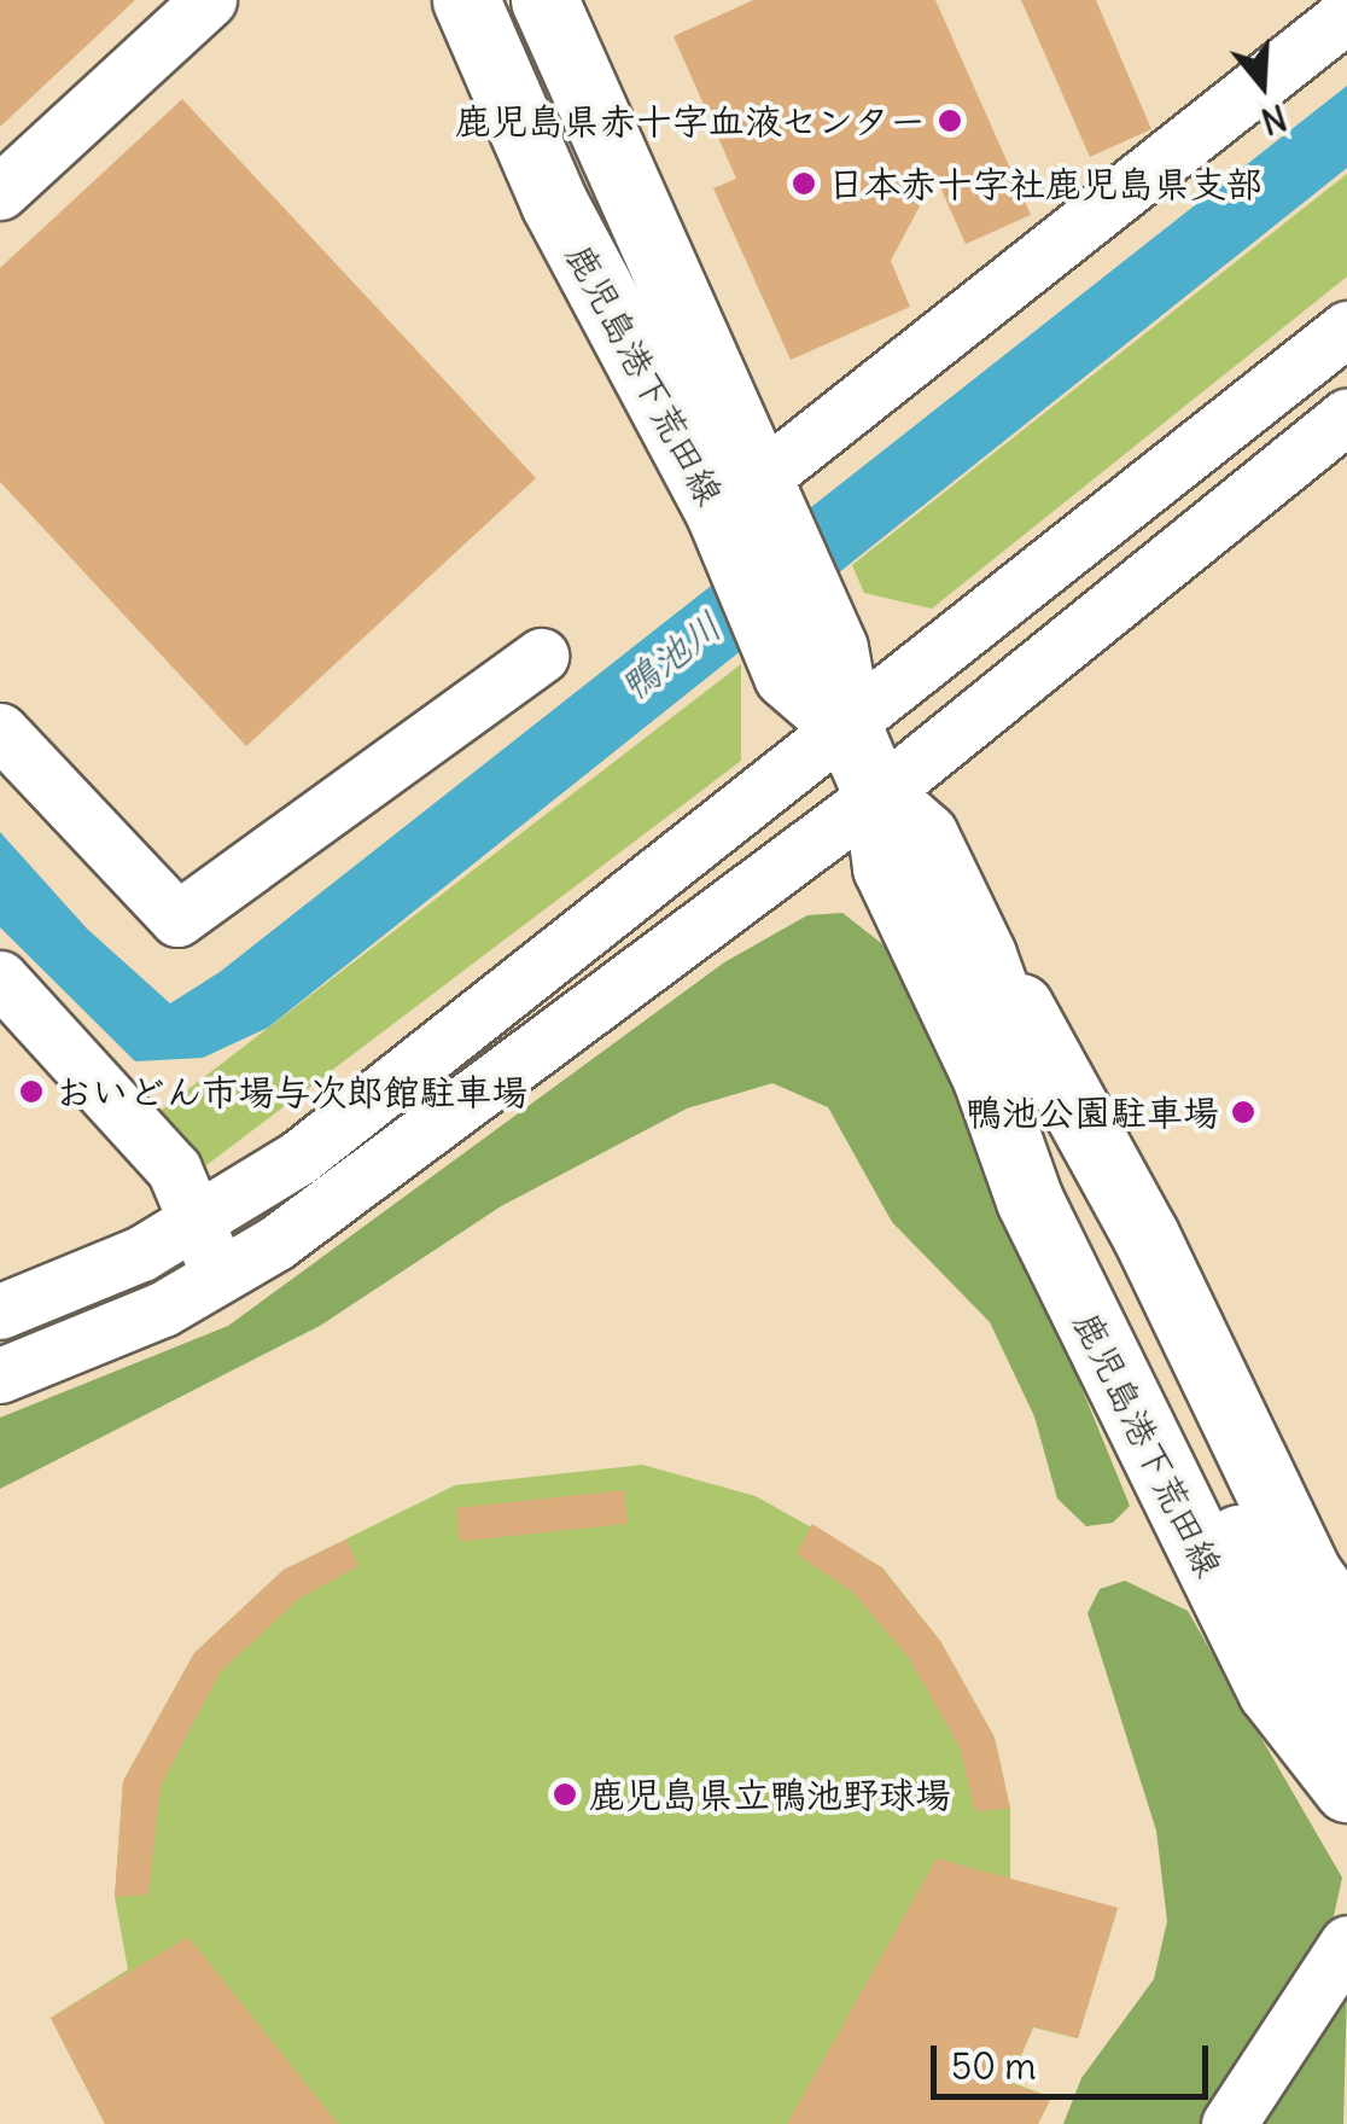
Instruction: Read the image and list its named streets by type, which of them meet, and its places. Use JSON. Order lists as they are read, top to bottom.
{
  "streets": {
    "main road": ["鹿児島港下荒田線"]
  },
  "water": ["鴨池川"],
  "places": [
    "鹿児島県赤十字血液センター",
    "日本赤十字社鹿児島県支部",
    "おいどん市場与次郎館駐車場",
    "鴨池公園駐車場",
    "鹿児島県立鴨池野球場"
  ],
  "scale_bar": "50 m",
  "north": "bottom"
}
